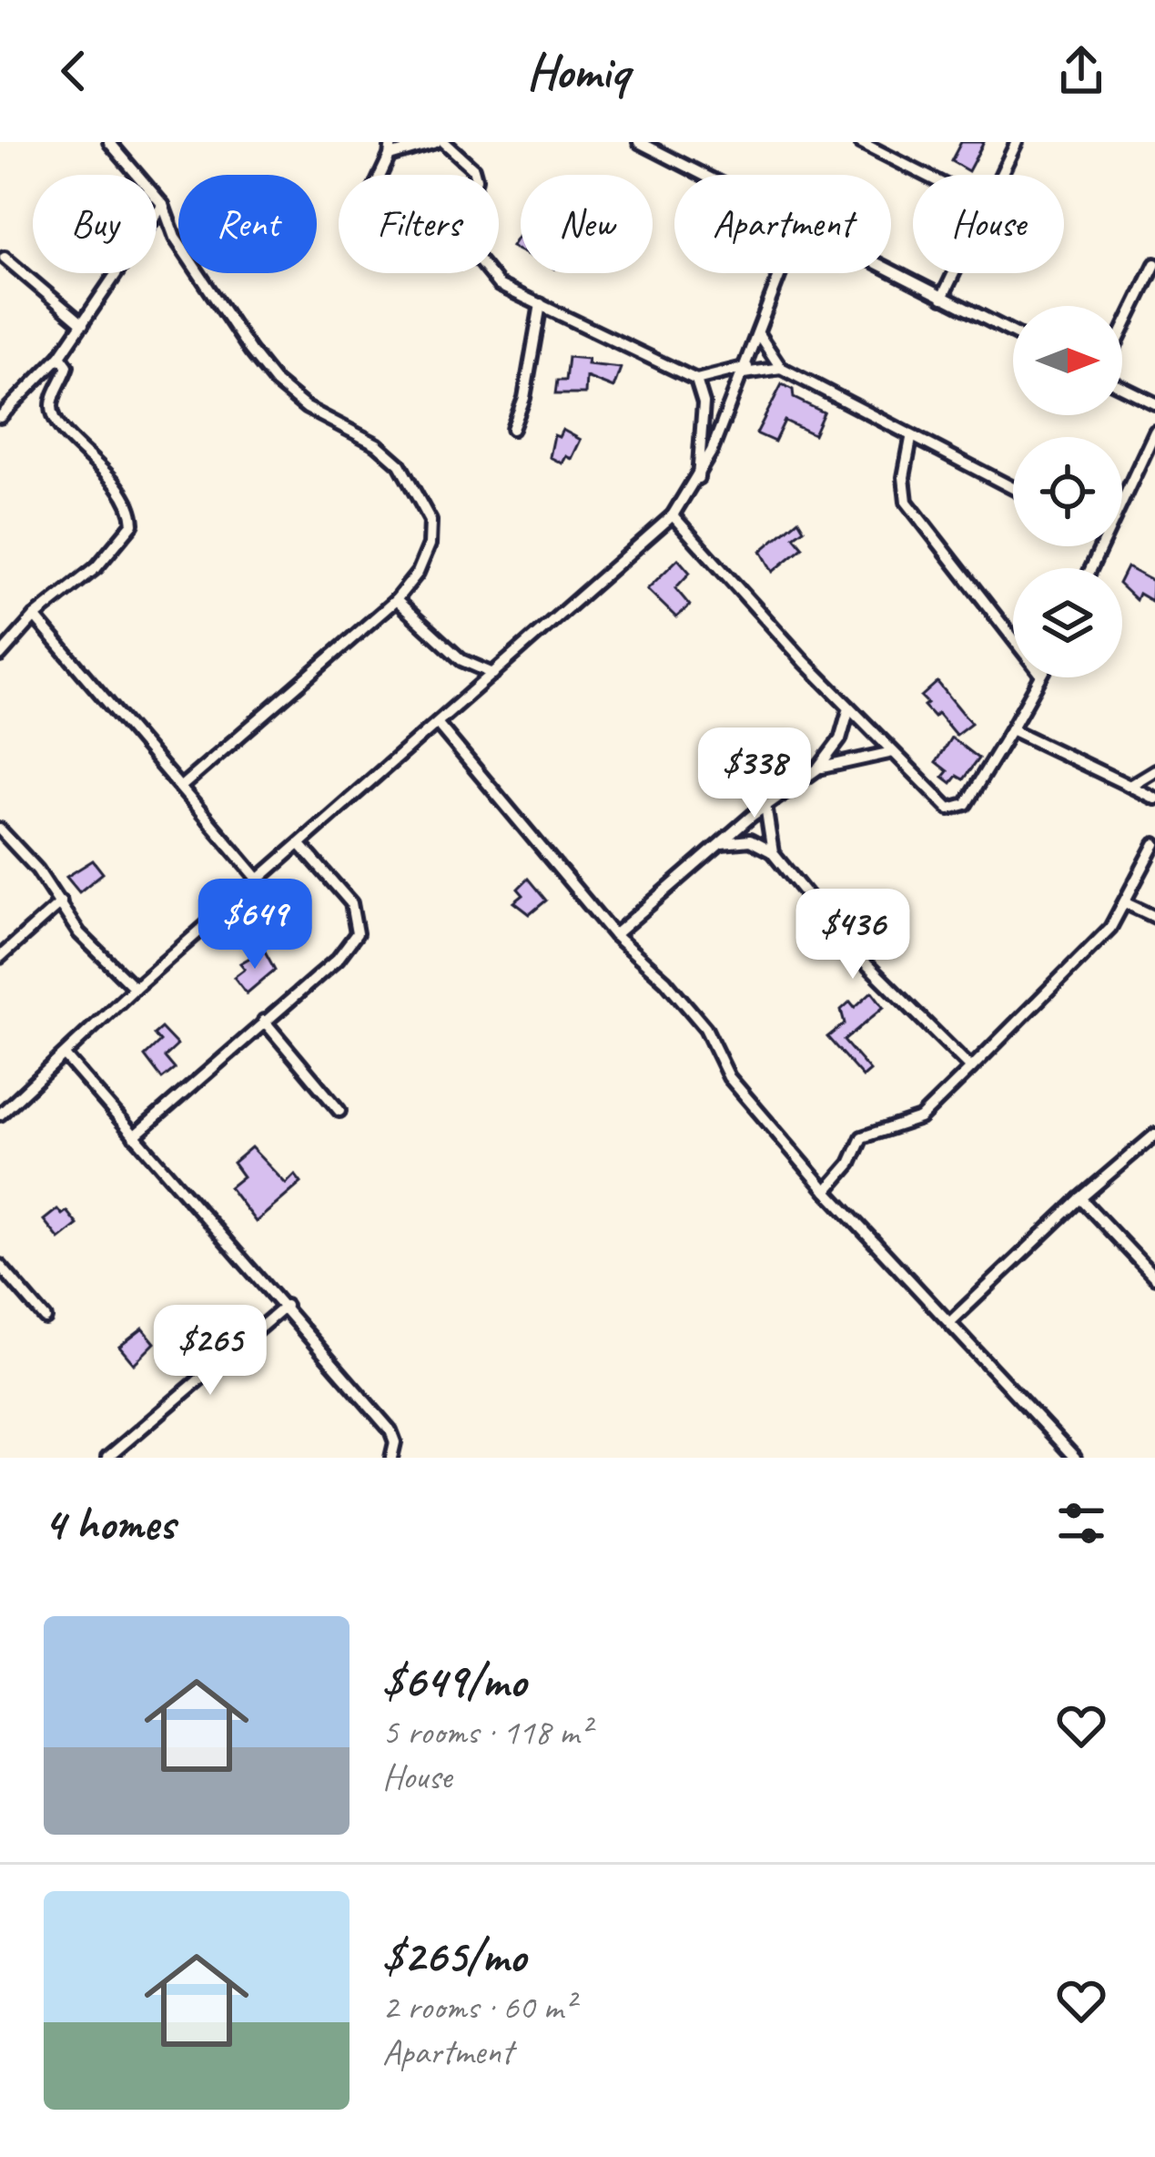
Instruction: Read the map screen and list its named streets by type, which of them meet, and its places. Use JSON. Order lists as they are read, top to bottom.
{
  "north": "right",
  "page": {
    "header": "Homiq",
    "chip": [
      "Buy",
      "Rent",
      "Filters",
      "New",
      "Apartment",
      "House"
    ],
    "price": [
      "$338",
      "$649",
      "$436",
      "$265"
    ],
    "heading": "4 homes",
    "list": [
      {
        "name": "$649/mo",
        "note": "5 rooms · 118 m² · House"
      },
      {
        "name": "$265/mo",
        "note": "2 rooms · 60 m² · Apartment"
      }
    ]
  }
}
